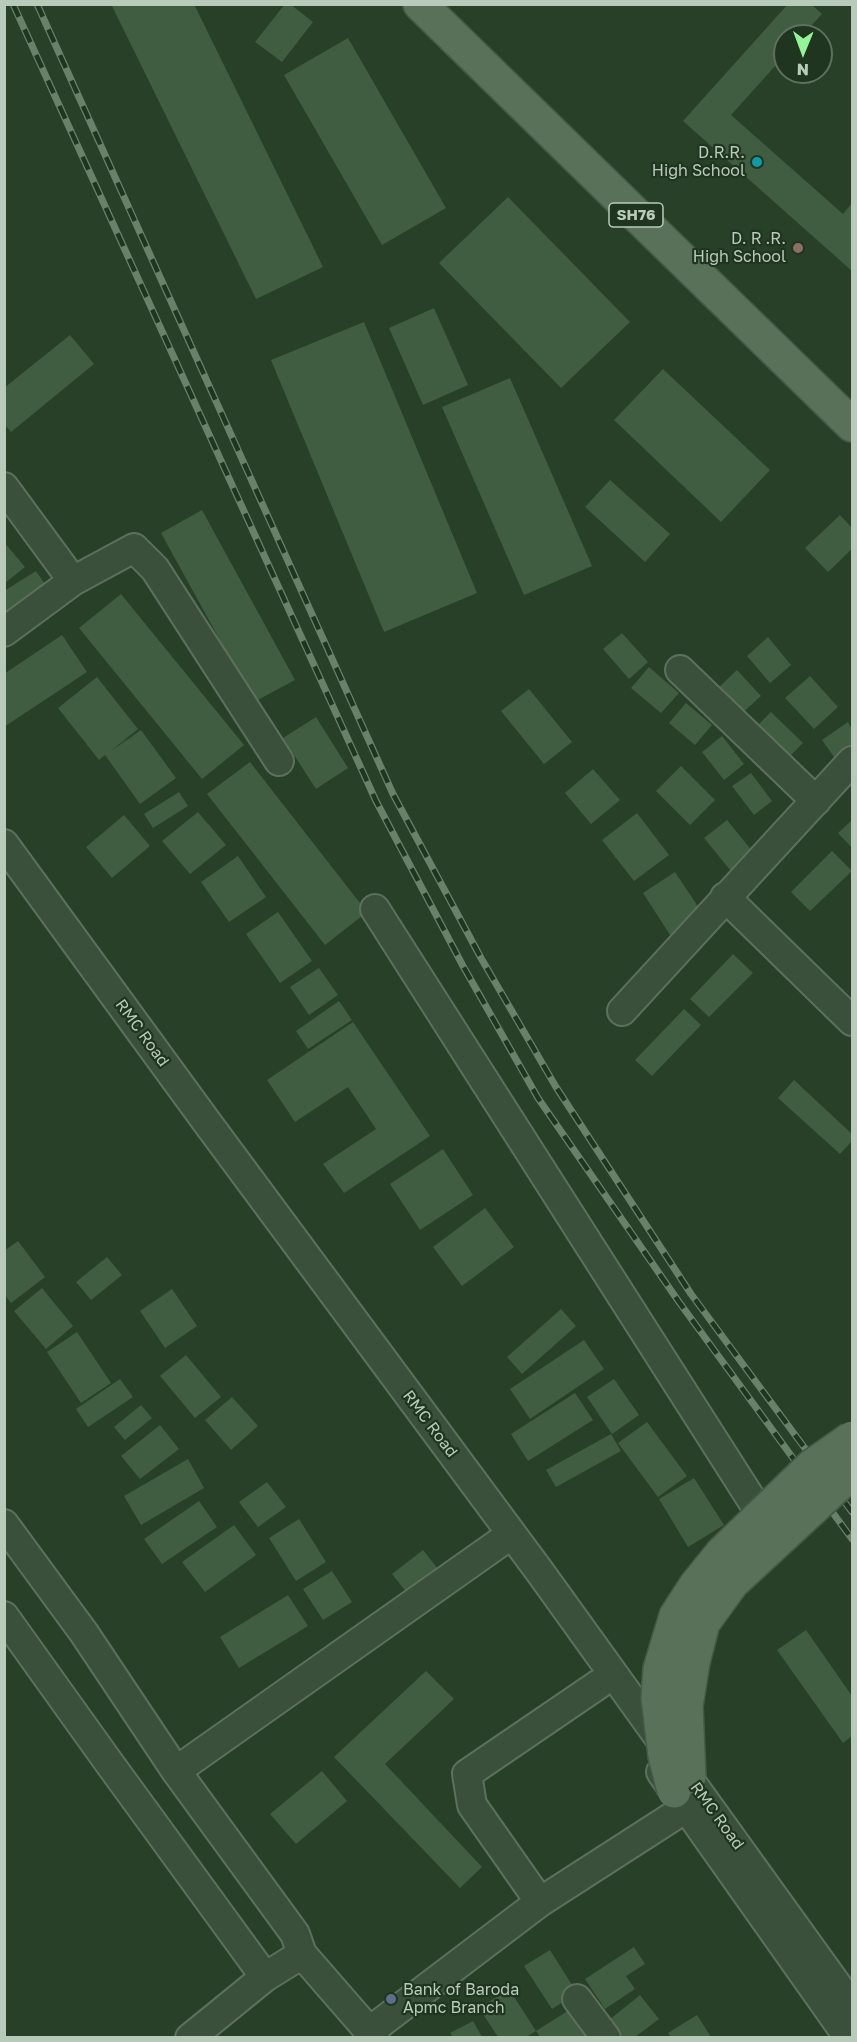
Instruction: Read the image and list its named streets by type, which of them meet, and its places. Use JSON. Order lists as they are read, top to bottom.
{
  "streets": {
    "main road": ["SH76"],
    "street": ["RMC Road"]
  },
  "places": ["D.R.R. High School", "D. R .R. High School", "Bank of Baroda Apmc Branch"],
  "north": "bottom"
}
